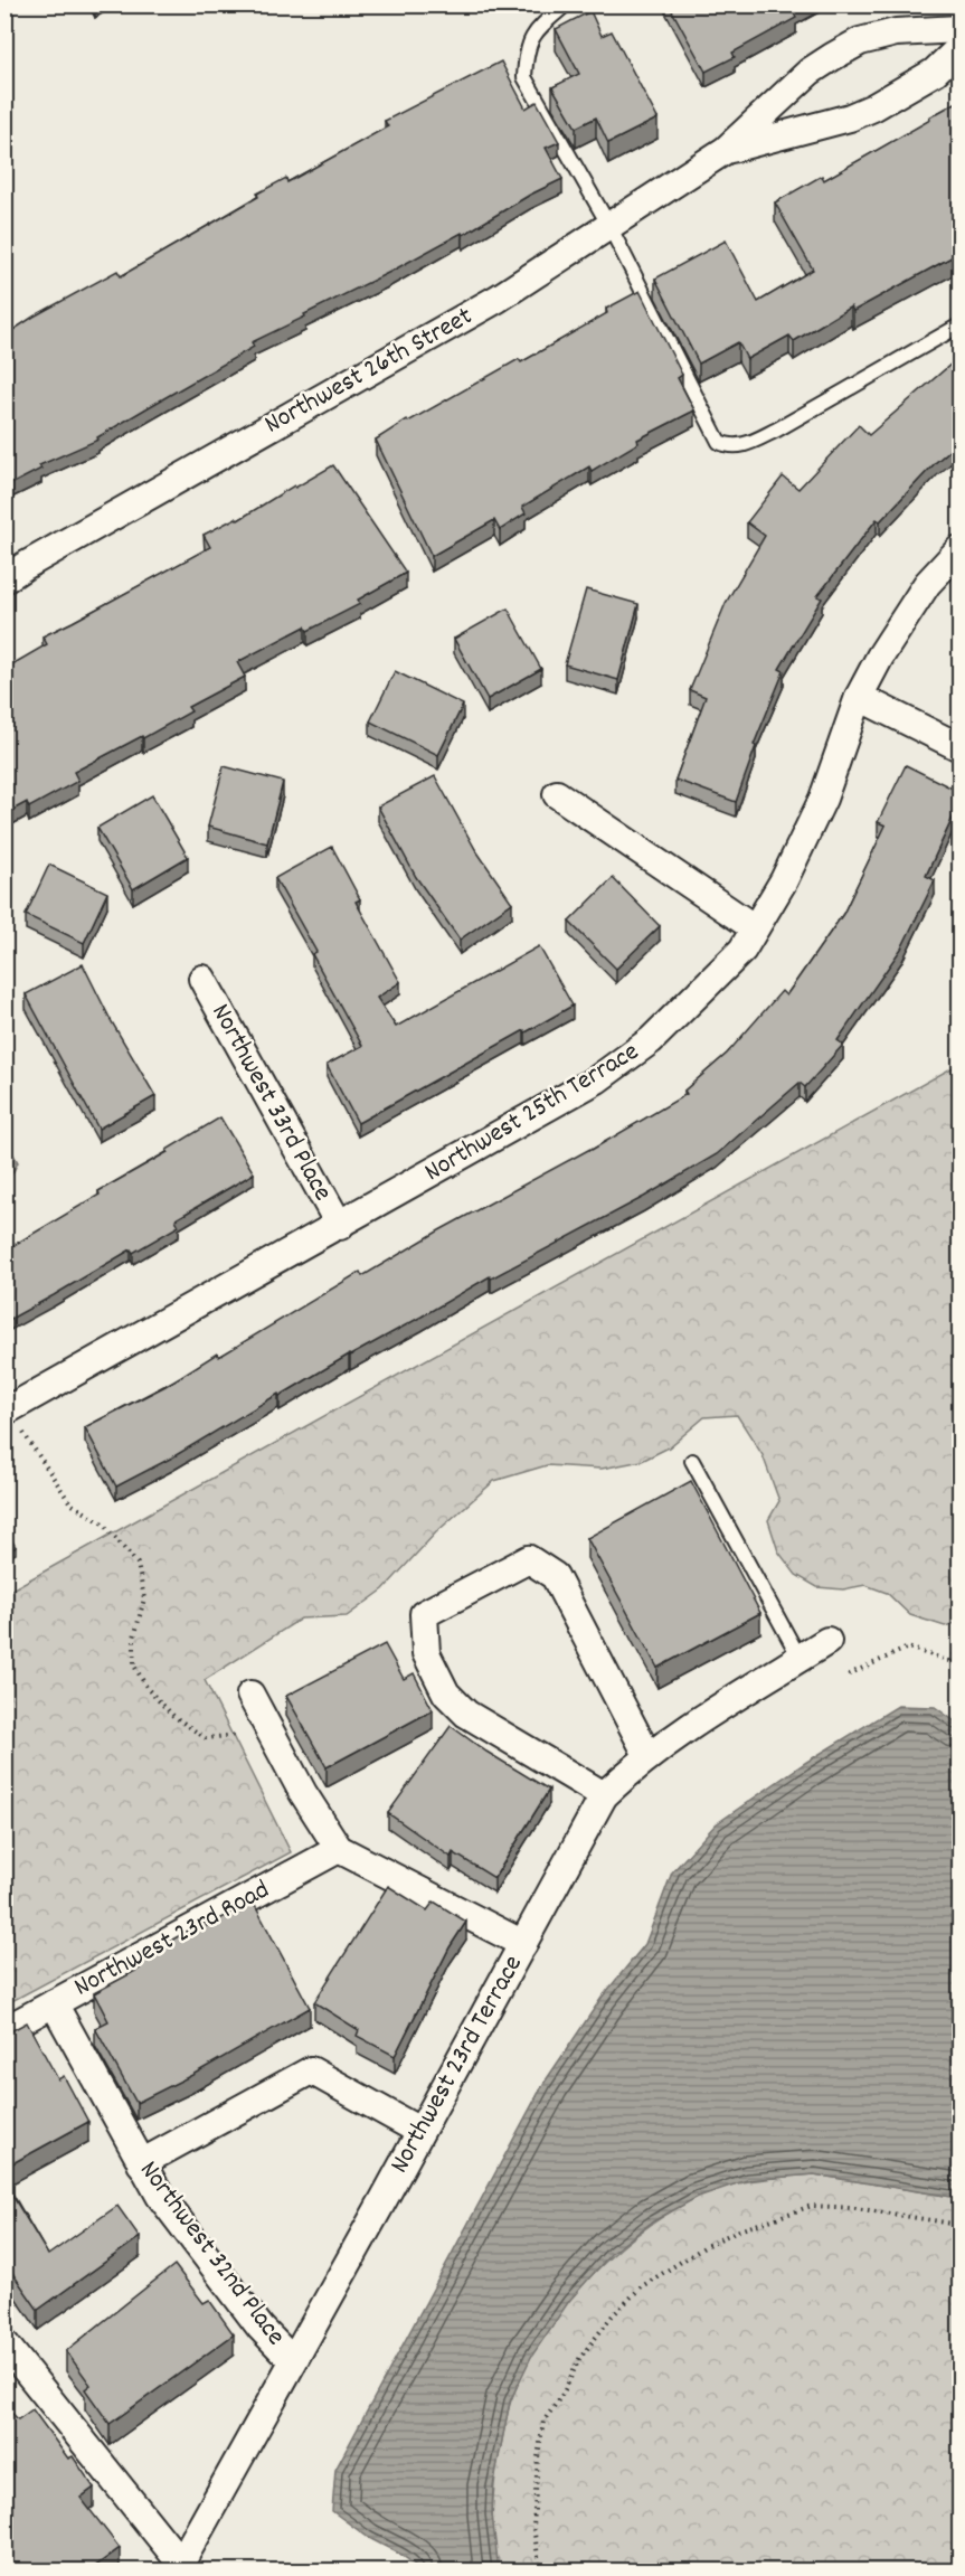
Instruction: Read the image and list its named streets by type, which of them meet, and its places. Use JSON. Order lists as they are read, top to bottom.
{
  "streets": {
    "street": [
      "Northwest 26th Street",
      "Northwest 33rd Place",
      "Northwest 25th Terrace",
      "Northwest 23rd Road",
      "Northwest 23rd Terrace",
      "Northwest 32nd Place"
    ]
  },
  "crossings": [
    ["Northwest 33rd Place", "Northwest 25th Terrace"],
    ["Northwest 23rd Road", "Northwest 32nd Place"],
    ["Northwest 23rd Terrace", "Northwest 32nd Place"]
  ]
}
